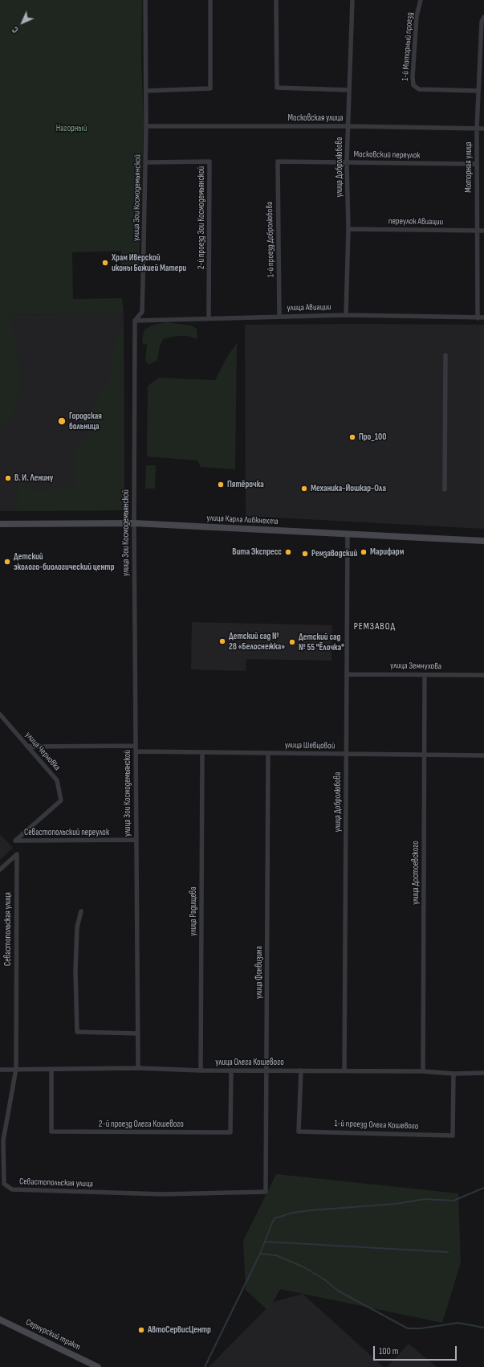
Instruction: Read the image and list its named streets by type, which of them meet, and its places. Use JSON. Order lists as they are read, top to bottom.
{
  "streets": {
    "main road": ["улица Карла Либкнехта", "Сернурский тракт"],
    "street": [
      "1-й Моторный проезд",
      "Московская улица",
      "Московский переулок",
      "улица Добролюбова",
      "Моторная улица",
      "улица Зои Космодемьянской",
      "2-й проезд Зои Космодемьянской",
      "переулок Авиации",
      "1-й проезд Добролюбова",
      "улица Авиации",
      "улица Земнухова",
      "улица Шевцовой",
      "улица Черновка",
      "Севастопольский переулок",
      "улица Достоевского",
      "улица Радищева",
      "Севастопольская улица",
      "улица Фонвизина",
      "улица Олега Кошевого",
      "2-й проезд Олега Кошевого",
      "1-й проезд Олега Кошевого"
    ]
  },
  "crossings": [
    ["1-й Моторный проезд", "Моторная улица"],
    ["Московская улица", "улица Добролюбова"],
    ["Московская улица", "Моторная улица"],
    ["Московская улица", "улица Зои Космодемьянской"],
    ["Московский переулок", "улица Добролюбова"],
    ["Московский переулок", "Моторная улица"],
    ["Московский переулок", "1-й проезд Добролюбова"],
    ["улица Добролюбова", "переулок Авиации"],
    ["улица Добролюбова", "улица Авиации"],
    ["улица Добролюбова", "улица Карла Либкнехта"],
    ["улица Добролюбова", "улица Земнухова"],
    ["улица Добролюбова", "улица Шевцовой"],
    ["улица Добролюбова", "улица Олега Кошевого"],
    ["Моторная улица", "переулок Авиации"],
    ["Моторная улица", "улица Авиации"],
    ["улица Зои Космодемьянской", "2-й проезд Зои Космодемьянской"],
    ["улица Зои Космодемьянской", "улица Авиации"],
    ["улица Зои Космодемьянской", "улица Карла Либкнехта"],
    ["улица Зои Космодемьянской", "улица Шевцовой"],
    ["улица Зои Космодемьянской", "Севастопольский переулок"],
    ["улица Зои Космодемьянской", "улица Олега Кошевого"],
    ["2-й проезд Зои Космодемьянской", "улица Авиации"],
    ["1-й проезд Добролюбова", "улица Авиации"],
    ["улица Земнухова", "улица Достоевского"],
    ["улица Шевцовой", "улица Достоевского"],
    ["улица Шевцовой", "улица Радищева"],
    ["улица Шевцовой", "улица Фонвизина"],
    ["улица Черновка", "Севастопольский переулок"],
    ["улица Достоевского", "улица Олега Кошевого"],
    ["улица Радищева", "улица Олега Кошевого"],
    ["Севастопольская улица", "улица Фонвизина"],
    ["Севастопольская улица", "улица Олега Кошевого"],
    ["улица Фонвизина", "улица Олега Кошевого"],
    ["улица Олега Кошевого", "2-й проезд Олега Кошевого"],
    ["улица Олега Кошевого", "1-й проезд Олега Кошевого"]
  ],
  "districts": ["РЕМЗАВОД"],
  "parks": ["Нагорный"],
  "places": [
    "Храм Иверской иконы Божией Матери",
    "Городская больница",
    "Про_100",
    "В. И. Ленину",
    "Пятёрочка",
    "Механика-Йошкар-Ола",
    "Вита Экспресс",
    "Марифарм",
    "Ремзаводский",
    "Детский эколого-биологический центр",
    "Детский сад № 28 «Белоснежка»",
    "Детский сад № 55 \"Ёлочка\"",
    "АвтоСервисЦентр"
  ],
  "scale_bar": "100 m",
  "north": "bottom left"
}
